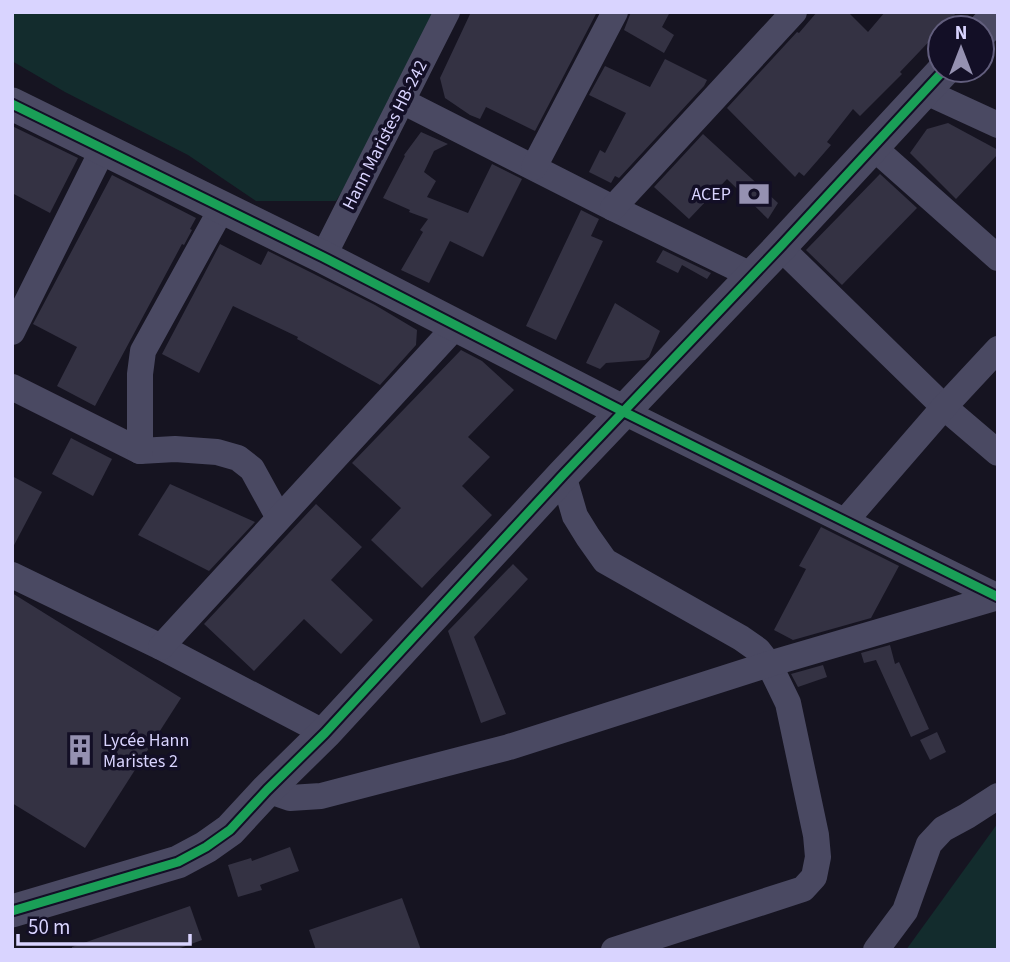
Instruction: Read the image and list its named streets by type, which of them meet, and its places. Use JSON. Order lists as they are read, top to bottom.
{
  "streets": {
    "street": ["Hann Maristes HB-242"]
  },
  "places": {
    "bank": ["ACEP"],
    "building": ["Lycée Hann Maristes 2"]
  },
  "scale_bar": "50 m",
  "north": "top"
}
